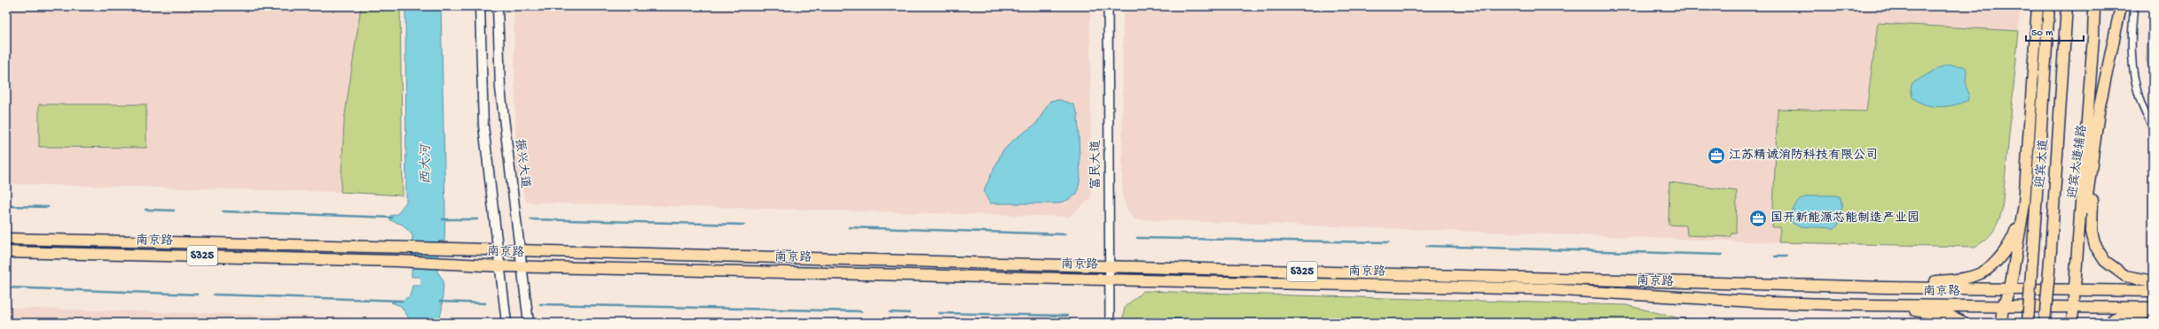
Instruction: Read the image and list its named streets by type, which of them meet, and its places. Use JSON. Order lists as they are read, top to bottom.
{
  "streets": {
    "main road": [
      "迎宾大道辅路",
      "振兴大道",
      "迎宾大道",
      "南京路",
      "S325"
    ],
    "street": ["富民大道"]
  },
  "crossings": [
    ["迎宾大道辅路", "南京路"],
    ["振兴大道", "南京路"],
    ["富民大道", "南京路"]
  ],
  "water": ["西大河"],
  "places": {
    "office": ["江苏精诚消防科技有限公司", "国开新能源芯能制造产业园"]
  },
  "scale_bar": "50 m"
}
